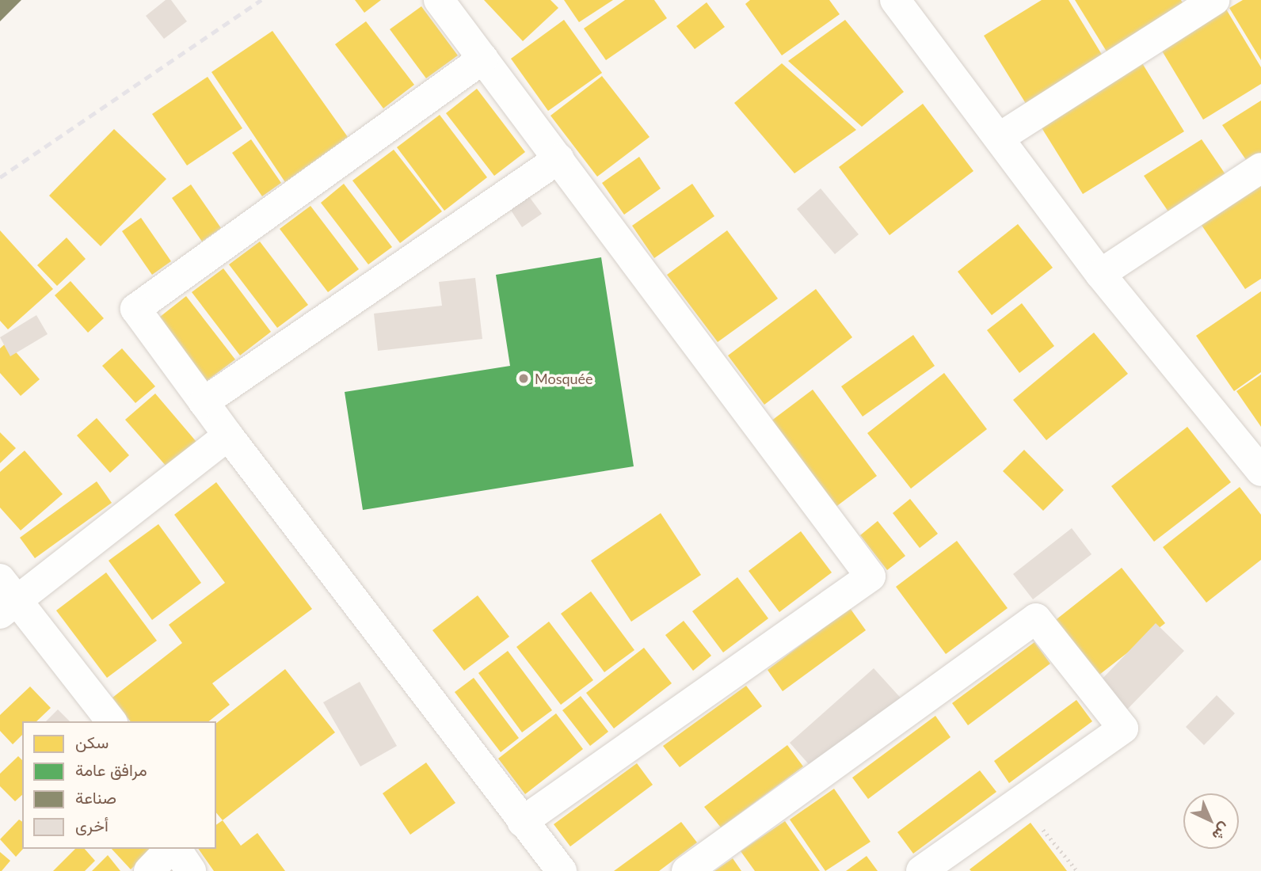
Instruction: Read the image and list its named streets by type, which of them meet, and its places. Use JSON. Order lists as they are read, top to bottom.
{
  "places": ["Mosquée"],
  "legend": [
    "سكن",
    "مرافق عامة",
    "صناعة",
    "أخرى"
  ],
  "north": "bottom right"
}
